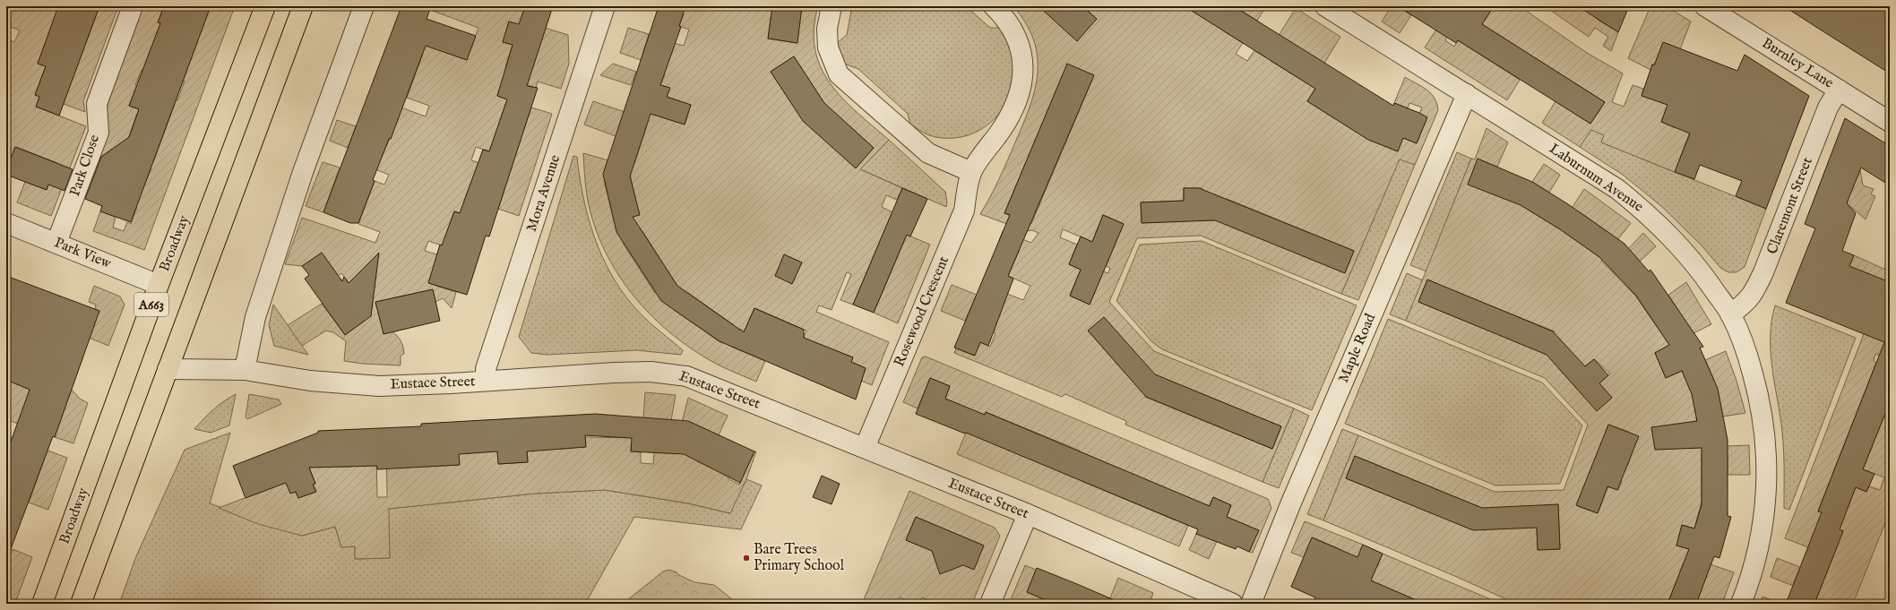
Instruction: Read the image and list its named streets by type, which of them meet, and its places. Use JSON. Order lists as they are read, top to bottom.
{
  "streets": {
    "highway": ["Broadway", "A663"],
    "street": [
      "Burnley Lane",
      "Park Close",
      "Laburnum Avenue",
      "Mora Avenue",
      "Claremont Street",
      "Park View",
      "Rosewood Crescent",
      "Maple Road",
      "Eustace Street"
    ]
  },
  "crossings": [
    ["Burnley Lane", "Claremont Street"],
    ["Park Close", "Park View"],
    ["Laburnum Avenue", "Claremont Street"],
    ["Laburnum Avenue", "Maple Road"],
    ["Mora Avenue", "Eustace Street"],
    ["Broadway", "Park View"],
    ["A663", "Eustace Street"],
    ["Rosewood Crescent", "Eustace Street"]
  ],
  "places": ["Bare Trees Primary School"]
}
